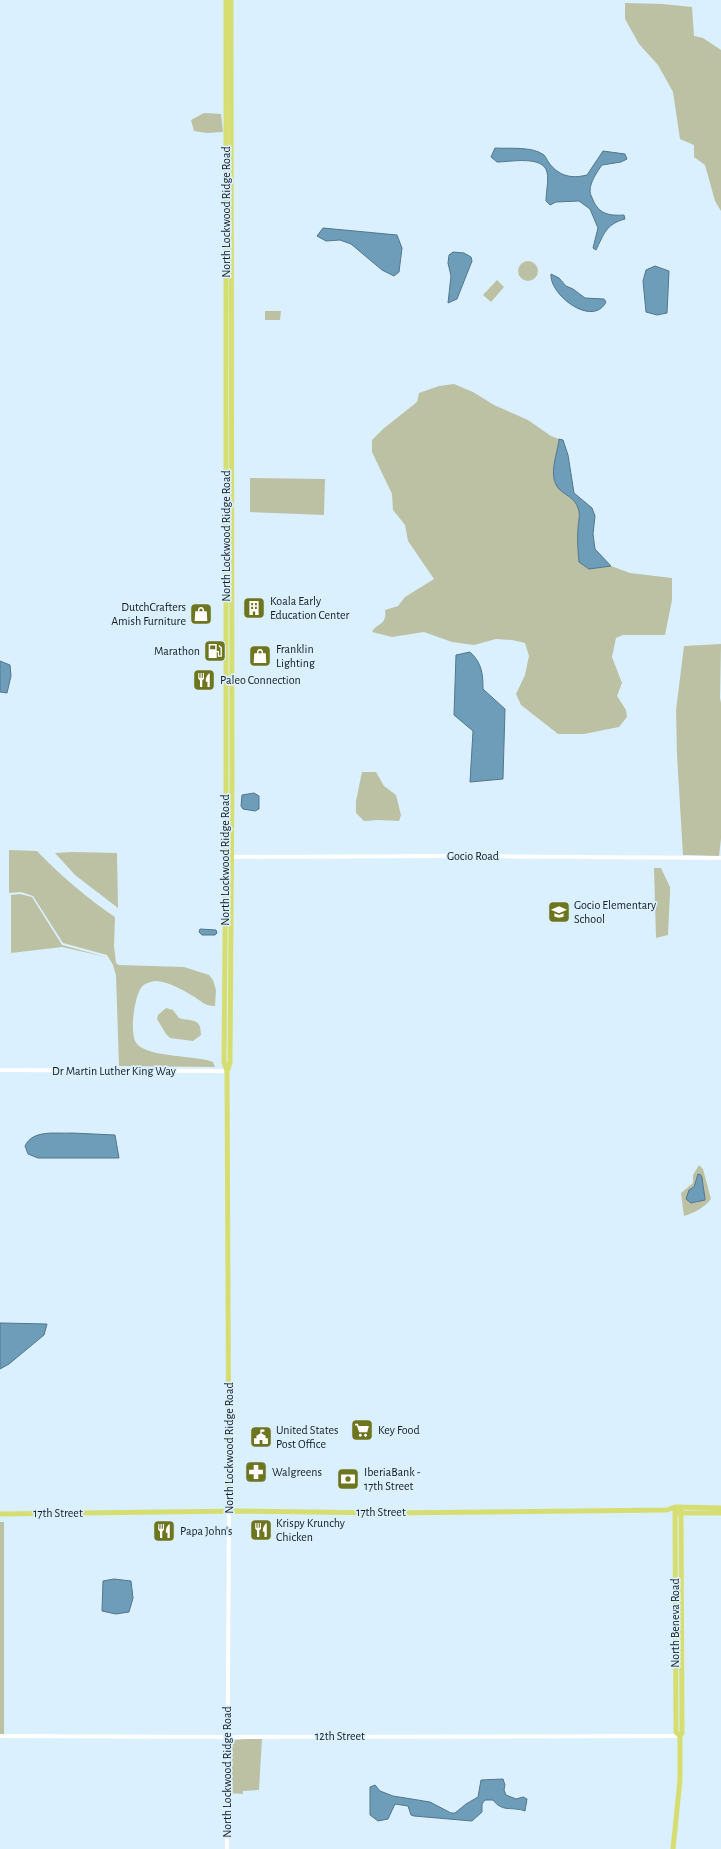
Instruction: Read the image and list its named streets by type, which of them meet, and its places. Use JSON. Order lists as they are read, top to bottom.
{
  "streets": {
    "main road": ["North Lockwood Ridge Road", "17th Street", "North Beneva Road"],
    "street": ["Gocio Road", "Dr Martin Luther King Way", "12th Street"]
  },
  "crossings": [
    ["North Lockwood Ridge Road", "Gocio Road"],
    ["North Lockwood Ridge Road", "Dr Martin Luther King Way"],
    ["North Lockwood Ridge Road", "17th Street"],
    ["North Lockwood Ridge Road", "12th Street"],
    ["17th Street", "North Beneva Road"],
    ["North Beneva Road", "12th Street"]
  ],
  "places": {
    "building": ["Koala Early Education Center"],
    "shop": ["DutchCrafters Amish Furniture", "Franklin Lighting"],
    "fuel station": ["Marathon"],
    "restaurant": ["Paleo Connection", "Krispy Krunchy Chicken", "Papa John's"],
    "school or university": ["Gocio Elementary School"],
    "supermarket": ["Key Food"],
    "public building": ["United States Post Office"],
    "pharmacy": ["Walgreens"],
    "bank": ["IberiaBank - 17th Street"]
  }
}
